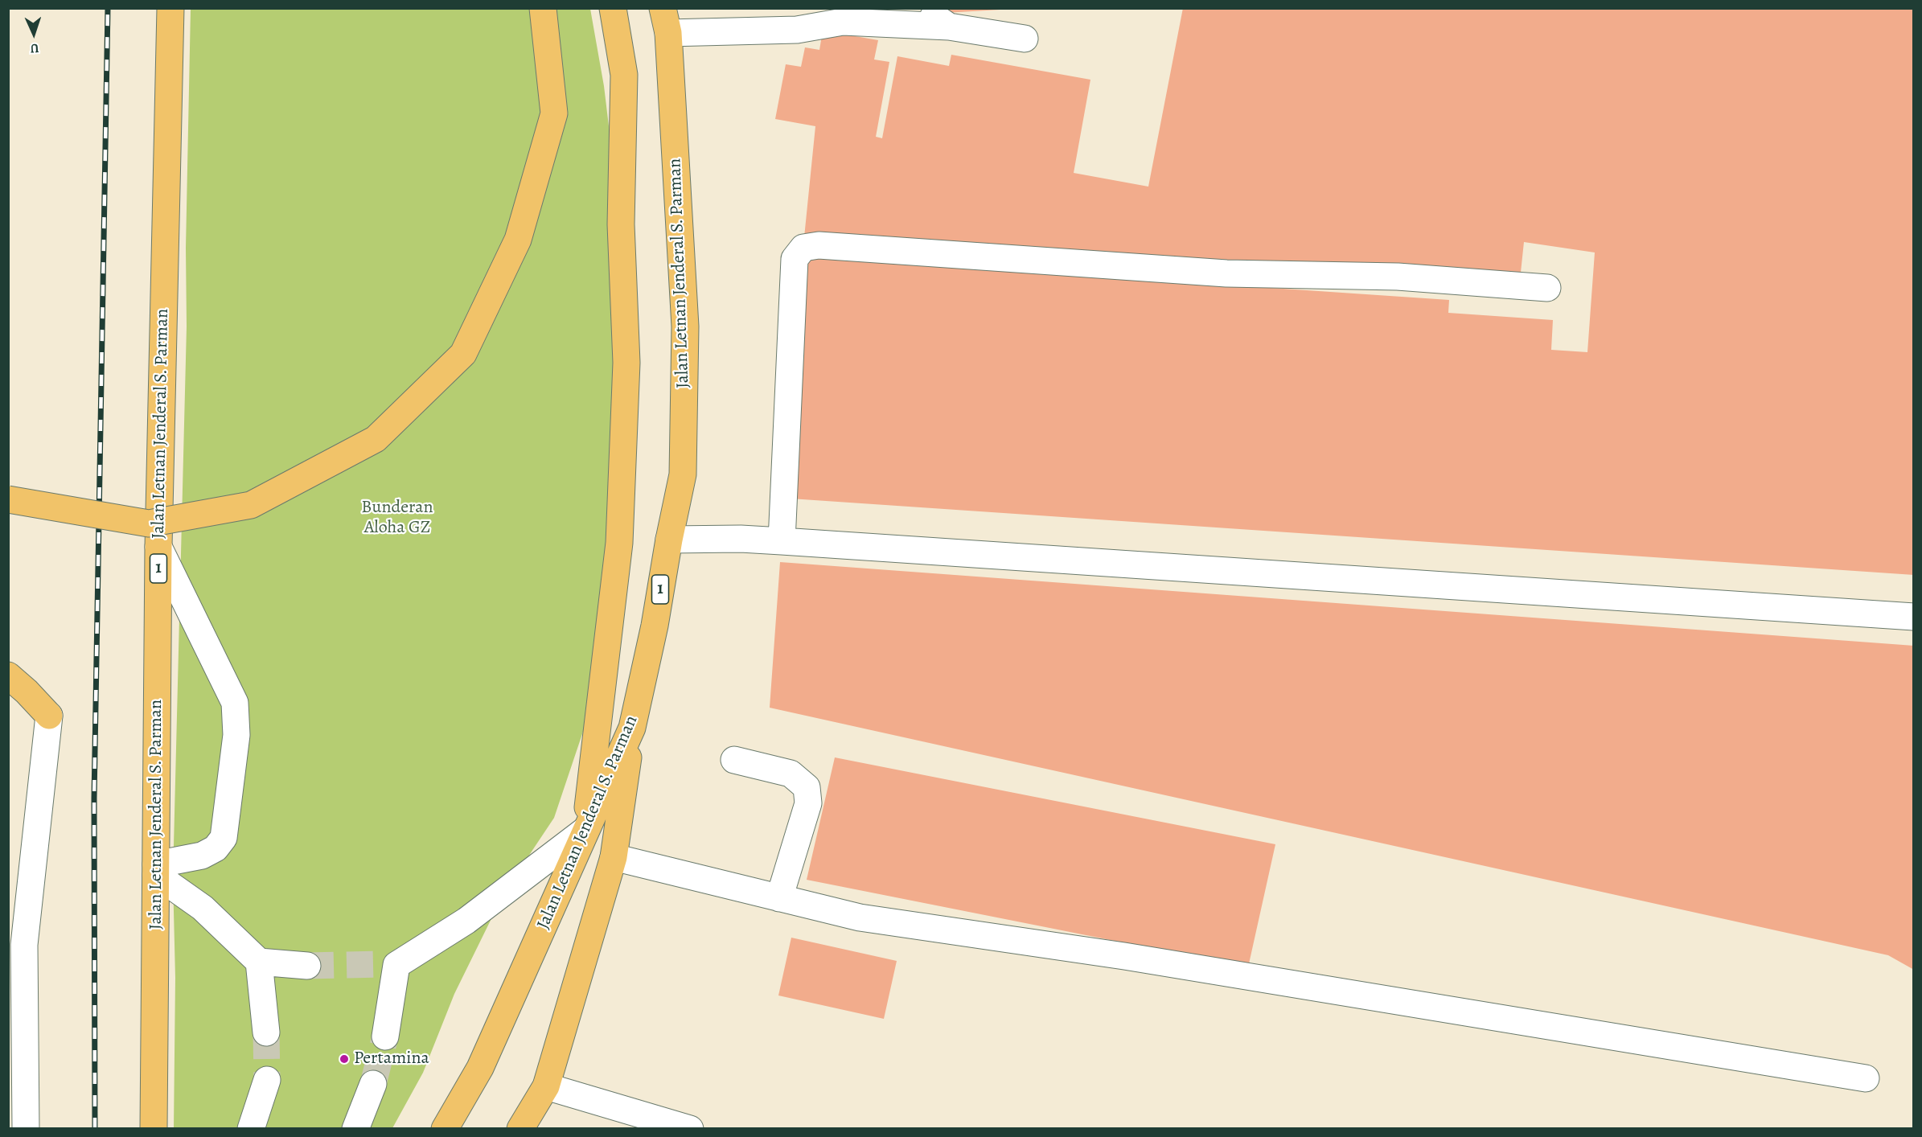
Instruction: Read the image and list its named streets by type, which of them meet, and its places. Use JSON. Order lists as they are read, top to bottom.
{
  "streets": {
    "highway": ["Jalan Letnan Jenderal S. Parman", "1"]
  },
  "parks": ["Bunderan Aloha GZ"],
  "places": ["Pertamina"],
  "north": "bottom"
}
